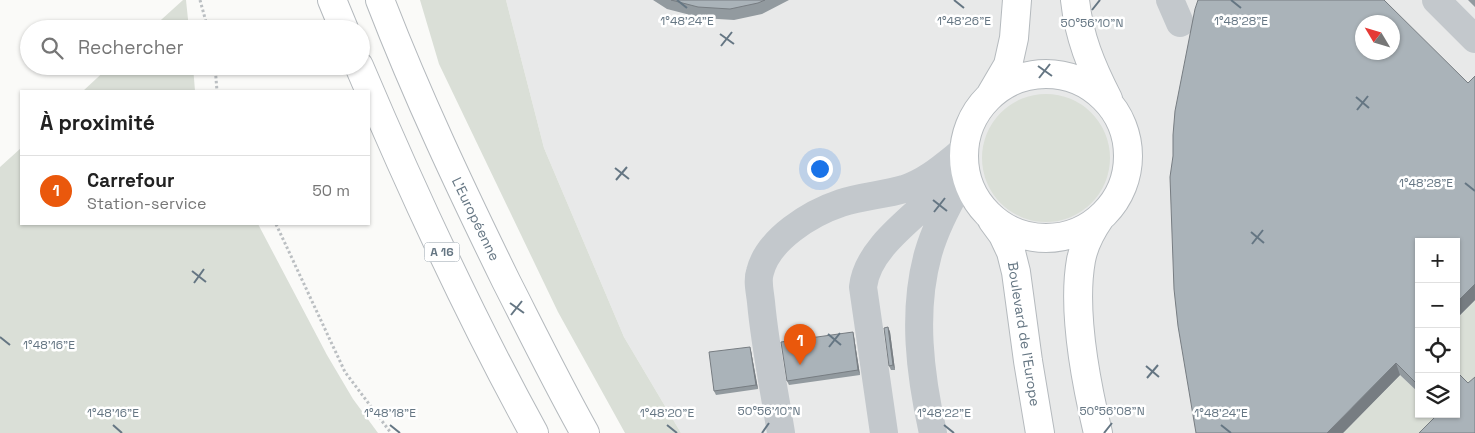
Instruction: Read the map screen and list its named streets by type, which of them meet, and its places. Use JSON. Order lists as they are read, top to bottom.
{
  "streets": {
    "main road": ["L'Européenne", "A 16", "Boulevard de l'Europe"]
  },
  "north": "top left",
  "page": {
    "search": "Rechercher",
    "heading": "À proximité",
    "list": [
      {
        "mark": "1",
        "name": "Carrefour",
        "note": "Station-service",
        "value": "50 m"
      }
    ],
    "map_buttons": ["+", "−"],
    "pins": "1"
  },
  "coordinates": [
    "1°48'24\"E",
    "1°48'26\"E",
    "1°48'28\"E",
    "50°56'10\"N",
    "1°48'16\"E",
    "50°56'08\"N",
    "1°48'18\"E",
    "1°48'20\"E",
    "1°48'22\"E"
  ]
}
